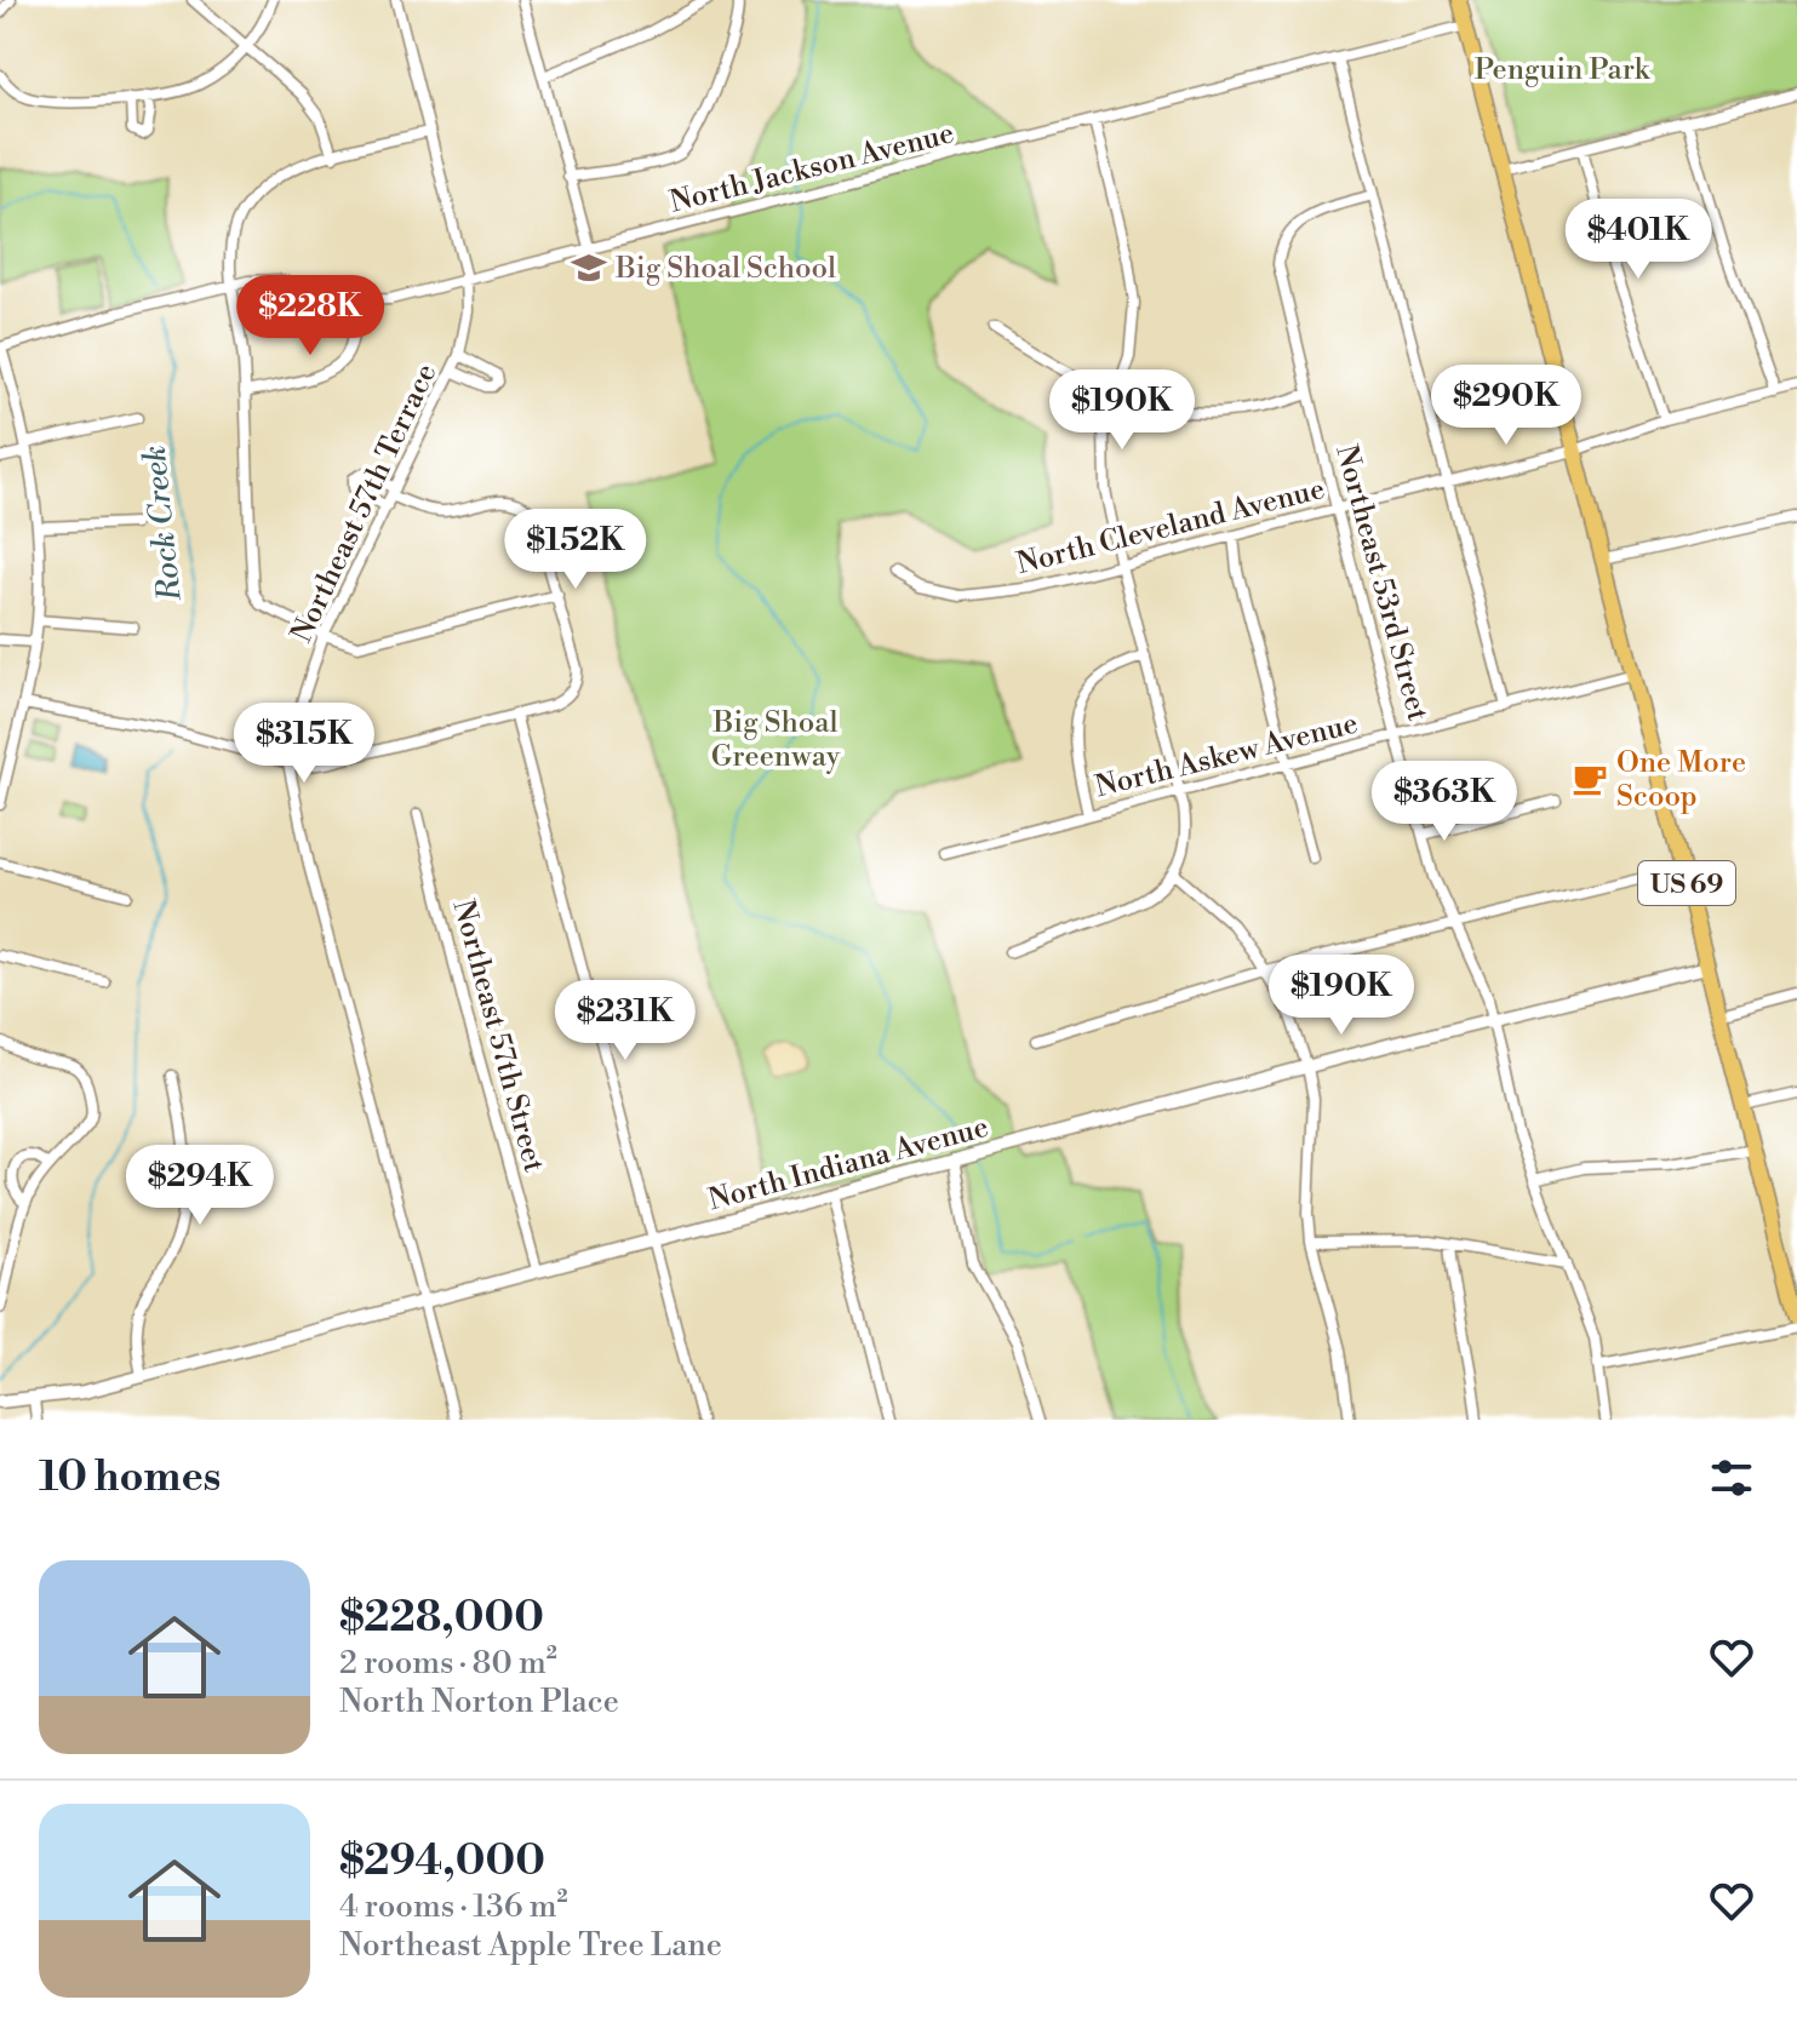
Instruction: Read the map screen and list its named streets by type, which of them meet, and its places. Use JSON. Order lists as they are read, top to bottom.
{
  "streets": {
    "main road": ["US 69"],
    "street": [
      "North Jackson Avenue",
      "Northeast 57th Terrace",
      "North Cleveland Avenue",
      "Northeast 53rd Street",
      "North Askew Avenue",
      "Northeast 57th Street",
      "North Indiana Avenue"
    ]
  },
  "crossings": [
    ["North Jackson Avenue", "Northeast 57th Terrace"],
    ["North Jackson Avenue", "US 69"],
    ["Northeast 57th Terrace", "North Indiana Avenue"],
    ["North Cleveland Avenue", "Northeast 53rd Street"],
    ["North Cleveland Avenue", "US 69"],
    ["Northeast 53rd Street", "North Askew Avenue"],
    ["Northeast 53rd Street", "North Indiana Avenue"],
    ["North Askew Avenue", "US 69"],
    ["US 69", "North Indiana Avenue"],
    ["Northeast 57th Street", "North Indiana Avenue"]
  ],
  "water": ["Rock Creek"],
  "parks": ["Penguin Park", "Big Shoal Greenway"],
  "places": {
    "school or university": ["Big Shoal School"],
    "cafe": ["One More Scoop"]
  },
  "page": {
    "price": [
      "$401K",
      "$228K",
      "$290K",
      "$190K",
      "$152K",
      "$315K",
      "$363K",
      "$190K",
      "$231K",
      "$294K"
    ],
    "heading": "10 homes",
    "list": [
      {
        "name": "$228,000",
        "note": "2 rooms · 80 m² · North Norton Place"
      },
      {
        "name": "$294,000",
        "note": "4 rooms · 136 m² · Northeast Apple Tree Lane"
      }
    ]
  }
}
